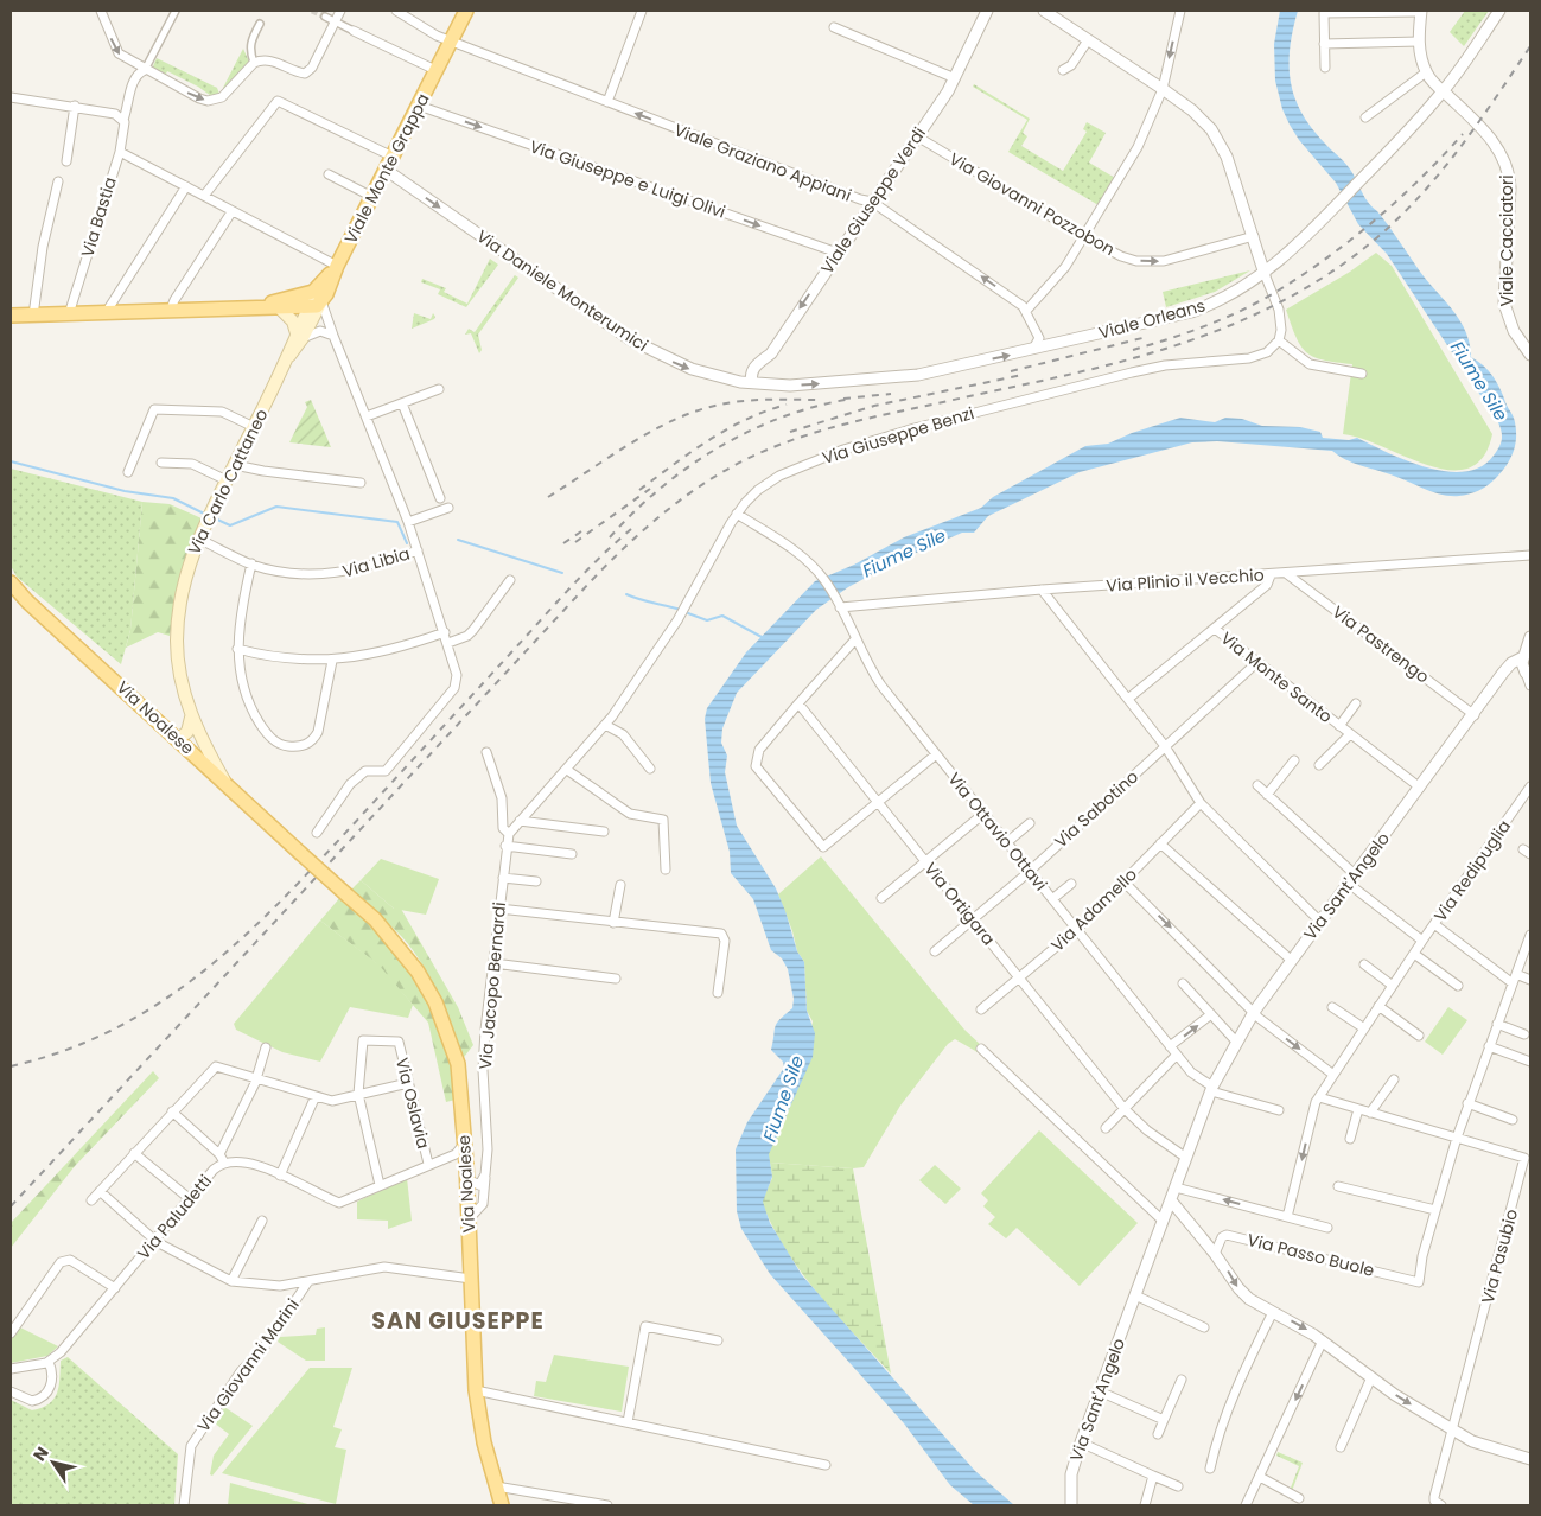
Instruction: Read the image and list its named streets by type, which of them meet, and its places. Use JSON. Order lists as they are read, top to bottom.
{
  "streets": {
    "main road": ["Viale Monte Grappa", "Via Carlo Cattaneo", "Via Noalese"],
    "street": [
      "Viale Graziano Appiani",
      "Via Giuseppe e Luigi Olivi",
      "Viale Giuseppe Verdi",
      "Via Giovanni Pozzobon",
      "Via Bastia",
      "Viale Cacciatori",
      "Via Daniele Monterumici",
      "Viale Orleans",
      "Via Giuseppe Benzi",
      "Via Libia",
      "Via Plinio il Vecchio",
      "Via Pastrengo",
      "Via Monte Santo",
      "Via Sabotino",
      "Via Ottavio Ottavi",
      "Via Redipuglia",
      "Via Sant'Angelo",
      "Via Ortigara",
      "Via Adamello",
      "Via Jacopo Bernardi",
      "Via Oslavia",
      "Via Paludetti",
      "Via Passo Buole",
      "Via Pasubio",
      "Via Giovanni Marini"
    ]
  },
  "crossings": [
    ["Viale Graziano Appiani", "Viale Monte Grappa"],
    ["Viale Graziano Appiani", "Viale Giuseppe Verdi"],
    ["Viale Monte Grappa", "Via Giuseppe e Luigi Olivi"],
    ["Viale Monte Grappa", "Via Daniele Monterumici"],
    ["Viale Monte Grappa", "Via Carlo Cattaneo"],
    ["Via Giuseppe e Luigi Olivi", "Viale Giuseppe Verdi"],
    ["Viale Giuseppe Verdi", "Via Giovanni Pozzobon"],
    ["Viale Giuseppe Verdi", "Via Daniele Monterumici"],
    ["Viale Giuseppe Verdi", "Viale Orleans"],
    ["Viale Cacciatori", "Viale Orleans"],
    ["Via Daniele Monterumici", "Viale Orleans"],
    ["Via Giuseppe Benzi", "Via Ottavio Ottavi"],
    ["Via Giuseppe Benzi", "Via Jacopo Bernardi"],
    ["Via Carlo Cattaneo", "Via Libia"],
    ["Via Carlo Cattaneo", "Via Noalese"],
    ["Via Plinio il Vecchio", "Via Pastrengo"],
    ["Via Plinio il Vecchio", "Via Ottavio Ottavi"],
    ["Via Pastrengo", "Via Sant'Angelo"],
    ["Via Monte Santo", "Via Sabotino"],
    ["Via Monte Santo", "Via Sant'Angelo"],
    ["Via Noalese", "Via Jacopo Bernardi"],
    ["Via Noalese", "Via Paludetti"],
    ["Via Sabotino", "Via Ottavio Ottavi"],
    ["Via Sabotino", "Via Ortigara"],
    ["Via Ottavio Ottavi", "Via Sant'Angelo"],
    ["Via Ottavio Ottavi", "Via Adamello"],
    ["Via Redipuglia", "Via Pasubio"],
    ["Via Sant'Angelo", "Via Ortigara"],
    ["Via Ortigara", "Via Adamello"],
    ["Via Oslavia", "Via Paludetti"]
  ],
  "one_way": [
    "Viale Graziano Appiani",
    "Via Giuseppe e Luigi Olivi",
    "Via Giovanni Pozzobon",
    "Via Daniele Monterumici"
  ],
  "districts": ["SAN GIUSEPPE"],
  "water": ["Fiume Sile"],
  "north": "top left"
}
